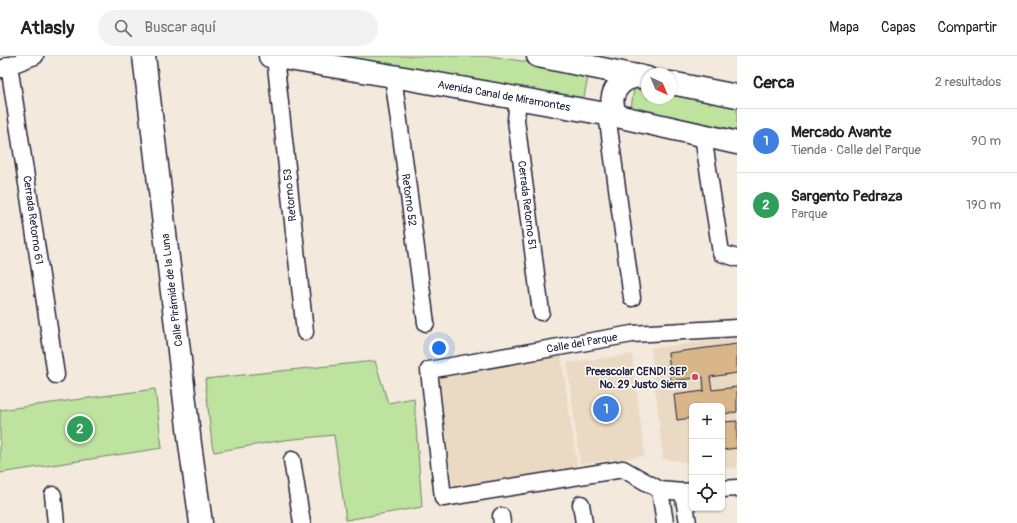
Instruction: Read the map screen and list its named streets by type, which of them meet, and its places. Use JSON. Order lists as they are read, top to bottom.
{
  "streets": {
    "main road": ["Avenida Canal de Miramontes", "Calle Pirámide de la Luna"],
    "street": [
      "Retorno 53",
      "Retorno 52",
      "Cerrada Retorno 51",
      "Cerrada Retorno 61",
      "Calle del Parque"
    ]
  },
  "crossings": [
    ["Avenida Canal de Miramontes", "Retorno 53"],
    ["Avenida Canal de Miramontes", "Retorno 52"],
    ["Avenida Canal de Miramontes", "Cerrada Retorno 51"]
  ],
  "places": ["Preescolar CENDI SEP No. 29 Justo Sierra"],
  "north": "bottom right",
  "page": {
    "header": "Atlasly",
    "search": "Buscar aquí",
    "nav": ["Mapa", "Capas", "Compartir"],
    "heading": ["Cerca", "2 resultados"],
    "list": [
      {
        "mark": "1",
        "name": "Mercado Avante",
        "note": "Tienda · Calle del Parque",
        "value": "90 m"
      },
      {
        "mark": "2",
        "name": "Sargento Pedraza",
        "note": "Parque",
        "value": "190 m"
      }
    ],
    "pins": ["1", "2"],
    "map_buttons": ["+", "−"]
  }
}
